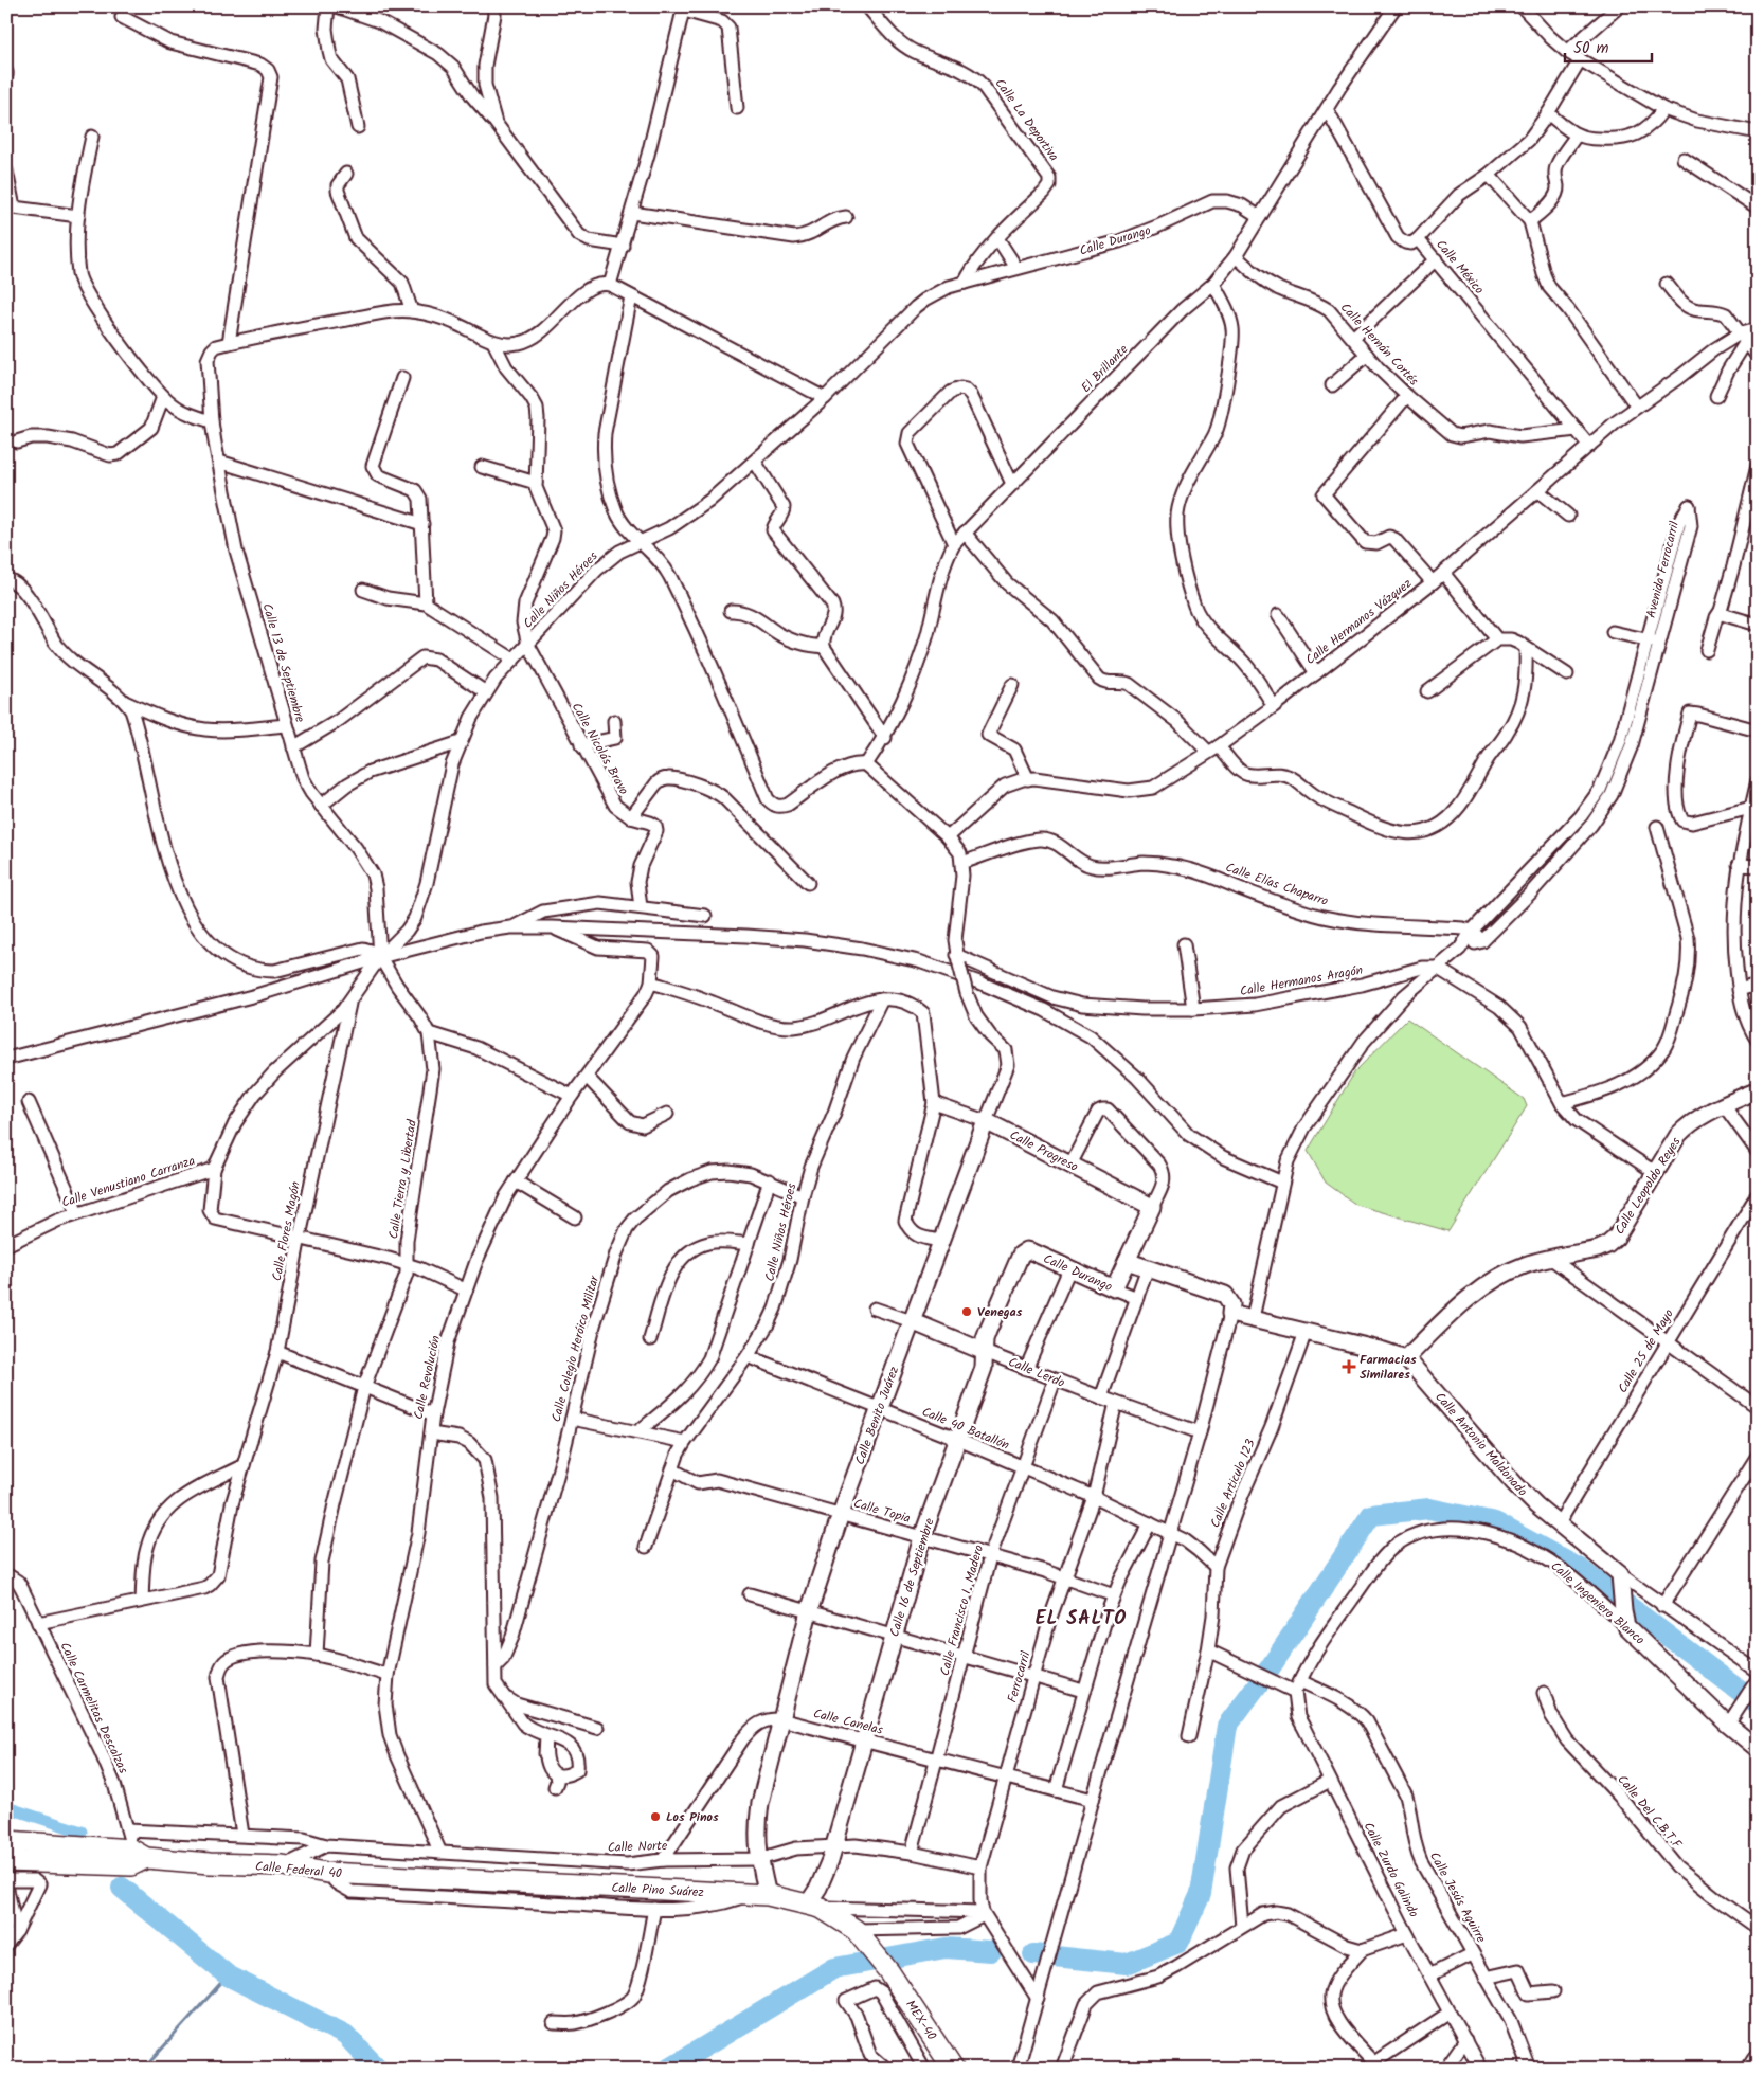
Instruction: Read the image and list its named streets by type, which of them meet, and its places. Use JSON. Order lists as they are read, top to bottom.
{
  "streets": {
    "main road": ["Calle Federal 40", "Calle Pino Suárez", "MEX-40"],
    "street": [
      "Calle La Deportiva",
      "Calle Durango",
      "Calle México",
      "Calle Hernán Cortés",
      "El Brillante",
      "Avenida Ferrocarril",
      "Calle Niños Héroes",
      "Calle Hermanos Vázquez",
      "Calle 13 de Septiembre",
      "Calle Nicolás Bravo",
      "Calle Elías Chaparro",
      "Calle Hermanos Aragón",
      "Calle Progreso",
      "Calle Tierra y Libertad",
      "Calle Venustiano Carranza",
      "Calle Leopoldo Reyes",
      "Calle Flores Magón",
      "Calle Colegio Heróico Militar",
      "Calle 25 de Mayo",
      "Calle Lerdo",
      "Calle Revolución",
      "Calle Benito Juárez",
      "Calle 40 Batallón",
      "Calle Antonio Maldonado",
      "Calle Articulo 123",
      "Calle Topia",
      "Calle 16 de Septiembre",
      "Calle Ingeniero Blanco",
      "Calle Francisco I. Madero",
      "Ferrocarril",
      "Calle Carmelitas Descalzas",
      "Calle Canelas",
      "Calle Del C.B.T.F",
      "Calle Norte",
      "Calle Zurdo Galindo",
      "Calle Jesús Aguirre"
    ]
  },
  "crossings": [
    ["Calle La Deportiva", "Calle Durango"],
    ["Calle La Deportiva", "Calle Niños Héroes"],
    ["Calle Durango", "El Brillante"],
    ["Calle Durango", "Calle Niños Héroes"],
    ["Calle Durango", "Calle 16 de Septiembre"],
    ["Calle México", "Calle Hernán Cortés"],
    ["Calle México", "El Brillante"],
    ["Calle México", "Calle Hermanos Vázquez"],
    ["Calle Hernán Cortés", "El Brillante"],
    ["Avenida Ferrocarril", "Calle Elías Chaparro"],
    ["Avenida Ferrocarril", "Calle Hermanos Aragón"],
    ["Calle Niños Héroes", "Calle 13 de Septiembre"],
    ["Calle Niños Héroes", "Calle Nicolás Bravo"],
    ["Calle Niños Héroes", "Calle Venustiano Carranza"],
    ["Calle Niños Héroes", "Calle Colegio Heróico Militar"],
    ["Calle Niños Héroes", "Calle 40 Batallón"],
    ["Calle Niños Héroes", "Calle Topia"],
    ["Calle 13 de Septiembre", "Calle Venustiano Carranza"],
    ["Calle Elías Chaparro", "Calle Benito Juárez"],
    ["Calle Hermanos Aragón", "Calle Benito Juárez"],
    ["Calle Progreso", "Calle Benito Juárez"],
    ["Calle Venustiano Carranza", "Calle Flores Magón"],
    ["Calle Leopoldo Reyes", "Calle Antonio Maldonado"],
    ["Calle 25 de Mayo", "Calle Antonio Maldonado"],
    ["Calle Lerdo", "Calle Benito Juárez"],
    ["Calle Lerdo", "Calle 16 de Septiembre"],
    ["Calle Lerdo", "Calle Francisco I. Madero"],
    ["Calle Lerdo", "Ferrocarril"],
    ["Calle Revolución", "Calle Norte"],
    ["Calle Benito Juárez", "Calle 40 Batallón"],
    ["Calle Benito Juárez", "Calle Topia"],
    ["Calle Benito Juárez", "Calle Canelas"],
    ["Calle Benito Juárez", "Calle Norte"],
    ["Calle Benito Juárez", "Calle Pino Suárez"],
    ["Calle 40 Batallón", "Calle Articulo 123"],
    ["Calle 40 Batallón", "Calle 16 de Septiembre"],
    ["Calle 40 Batallón", "Calle Francisco I. Madero"],
    ["Calle 40 Batallón", "Ferrocarril"],
    ["Calle Topia", "Calle 16 de Septiembre"],
    ["Calle Topia", "Calle Francisco I. Madero"],
    ["Calle Topia", "Ferrocarril"],
    ["Calle 16 de Septiembre", "Calle Canelas"],
    ["Calle 16 de Septiembre", "Calle Norte"],
    ["Calle 16 de Septiembre", "Calle Pino Suárez"],
    ["Calle Ingeniero Blanco", "Calle Zurdo Galindo"],
    ["Calle Ingeniero Blanco", "Calle Jesús Aguirre"],
    ["Calle Francisco I. Madero", "Calle Canelas"],
    ["Ferrocarril", "Calle Canelas"],
    ["Calle Carmelitas Descalzas", "Calle Federal 40"],
    ["Calle Canelas", "Calle Norte"],
    ["Calle Federal 40", "Calle Pino Suárez"],
    ["Calle Zurdo Galindo", "Calle Jesús Aguirre"],
    ["Calle Pino Suárez", "MEX-40"]
  ],
  "districts": ["EL SALTO"],
  "places": {
    "other": ["Venegas", "Los Pinos"],
    "health": ["Farmacias Similares"]
  },
  "scale_bar": "50 m"
}
